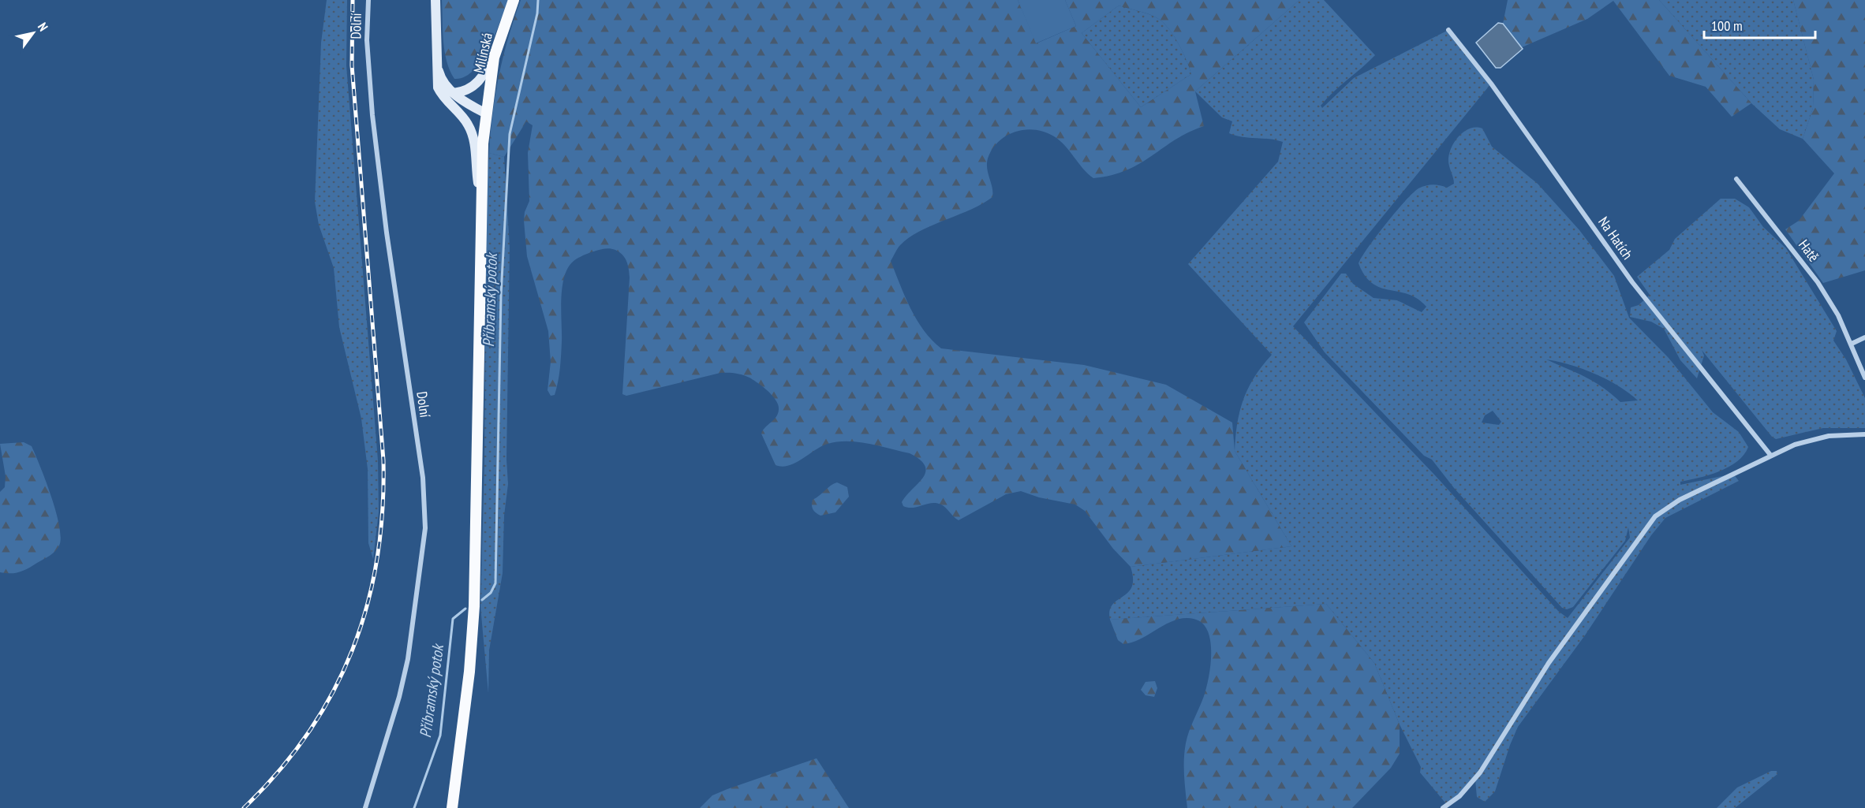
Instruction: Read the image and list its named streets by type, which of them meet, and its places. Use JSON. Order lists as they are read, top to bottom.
{
  "streets": {
    "main road": ["Milínská"],
    "street": ["Dolní", "Na Hatích", "Hatě"]
  },
  "water": ["Příbramský potok"],
  "scale_bar": "100 m",
  "north": "top right"
}
